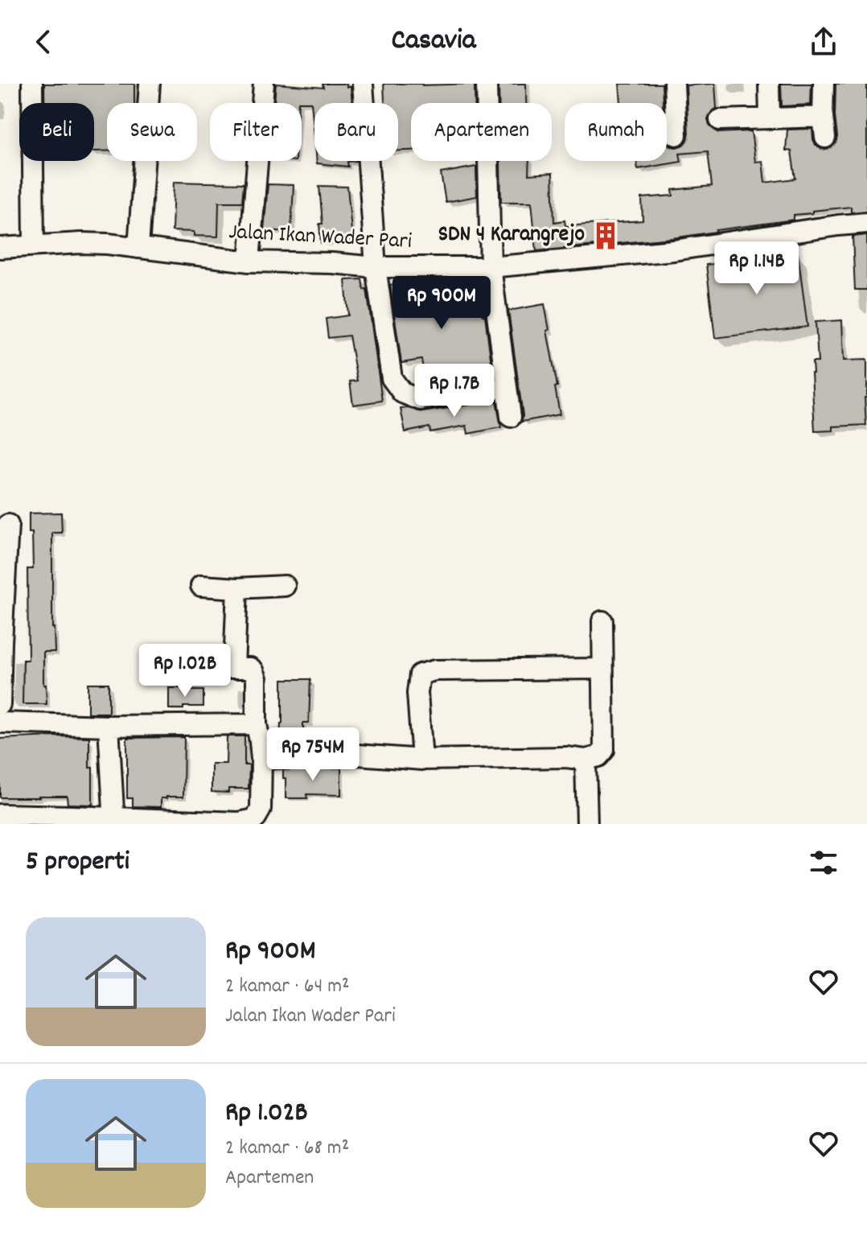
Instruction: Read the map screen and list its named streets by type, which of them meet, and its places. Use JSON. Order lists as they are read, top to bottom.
{
  "streets": {
    "street": ["Jalan Ikan Wader Pari"]
  },
  "places": {
    "building": ["SDN 4 Karangrejo"]
  },
  "page": {
    "header": "Casavia",
    "chip": [
      "Beli",
      "Sewa",
      "Filter",
      "Baru",
      "Apartemen",
      "Rumah"
    ],
    "price": [
      "Rp 1.14B",
      "Rp 900M",
      "Rp 1.7B",
      "Rp 1.02B",
      "Rp 754M"
    ],
    "heading": "5 properti",
    "list": [
      {
        "name": "Rp 900M",
        "note": "2 kamar · 64 m² · Jalan Ikan Wader Pari"
      },
      {
        "name": "Rp 1.02B",
        "note": "2 kamar · 68 m² · Apartemen"
      }
    ]
  }
}
